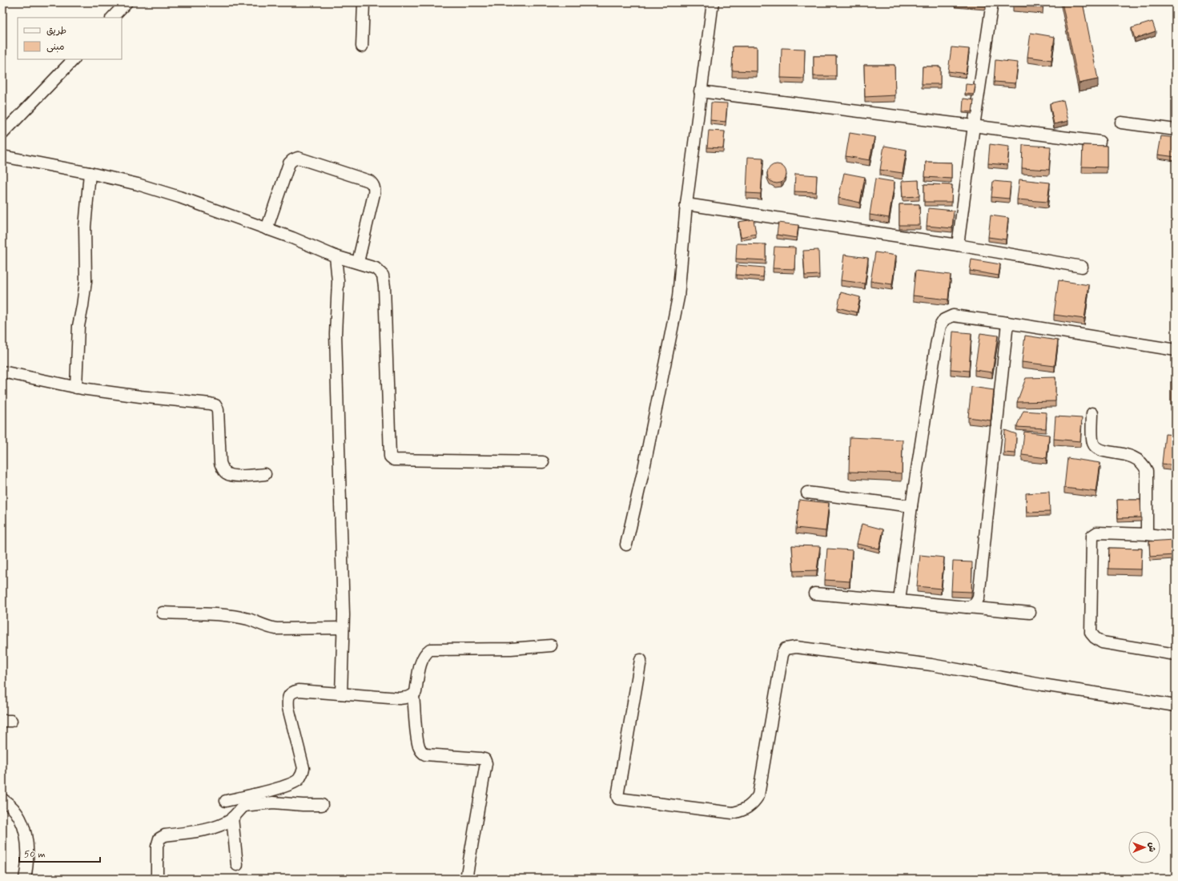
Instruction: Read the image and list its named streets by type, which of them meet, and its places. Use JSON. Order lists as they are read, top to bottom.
{
  "legend": ["طريق", "مبنى"],
  "scale_bar": "50 m",
  "north": "right"
}
